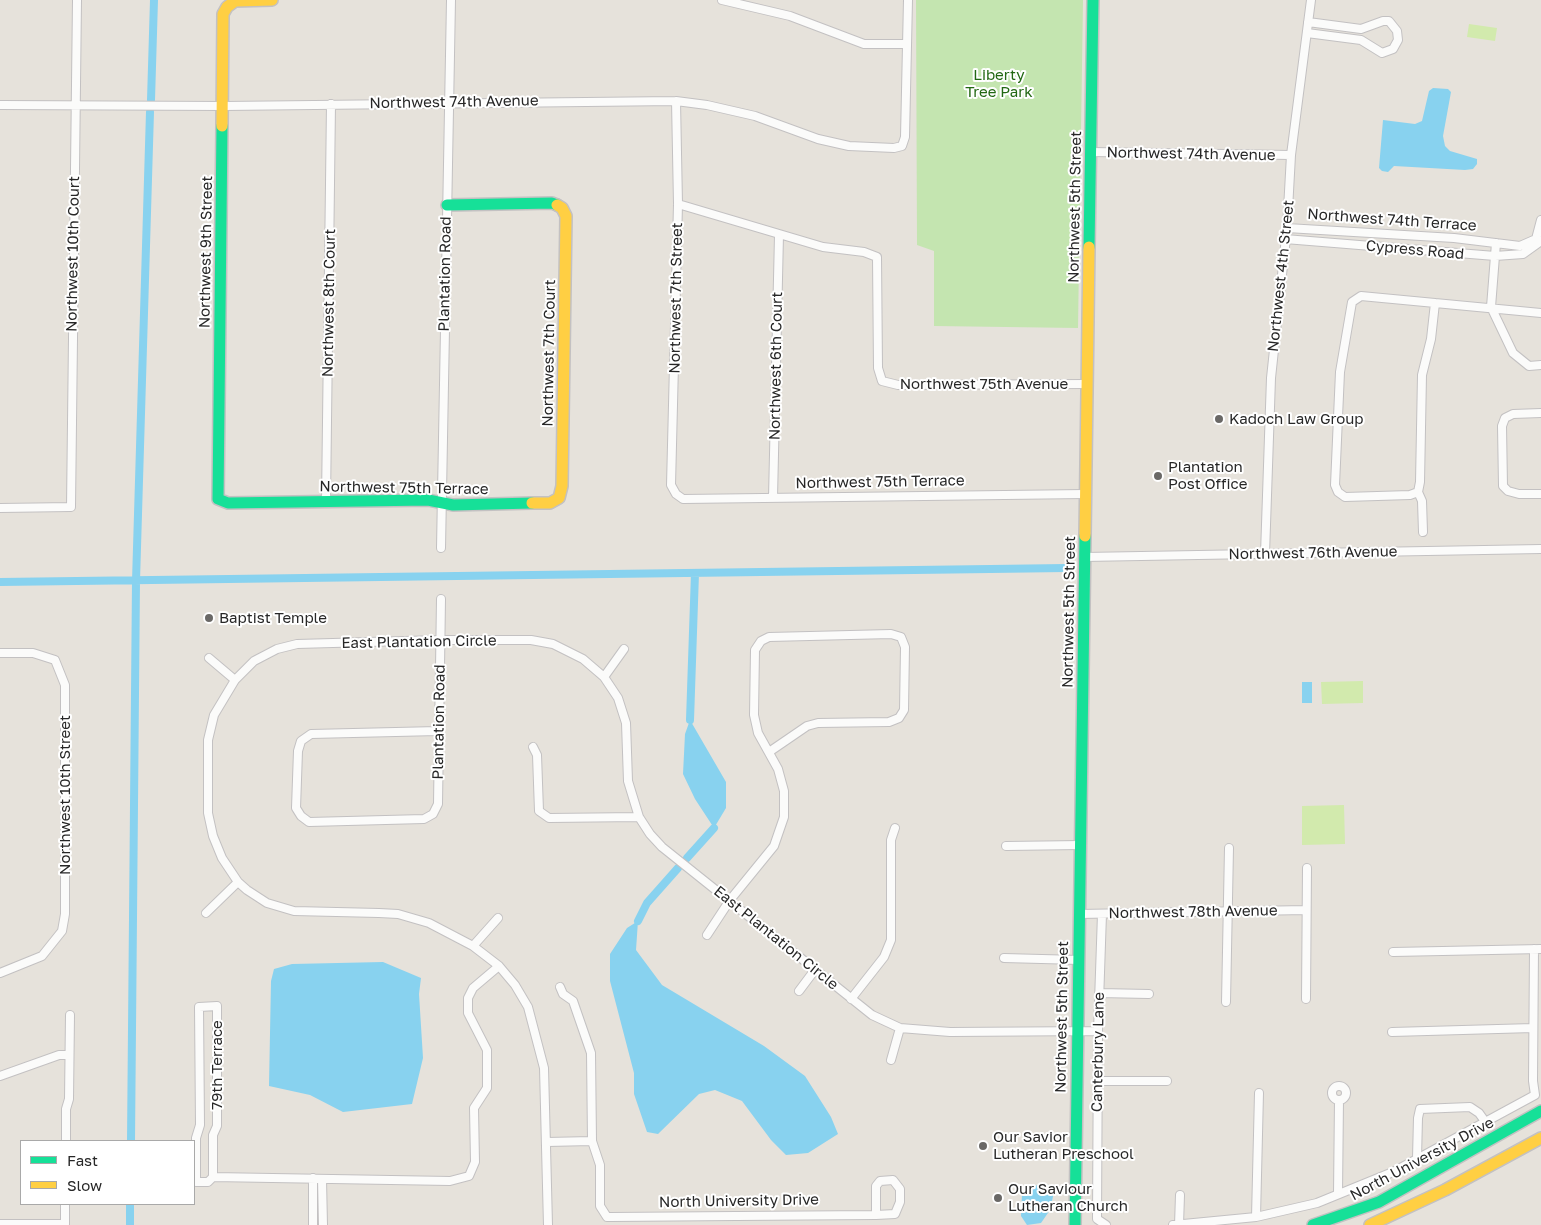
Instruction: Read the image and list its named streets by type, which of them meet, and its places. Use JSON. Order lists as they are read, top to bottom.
{
  "streets": {
    "street": [
      "Northwest 74th Avenue",
      "Northwest 5th Street",
      "Northwest 74th Terrace",
      "Cypress Road",
      "Northwest 9th Street",
      "Northwest 10th Court",
      "Plantation Road",
      "Northwest 4th Street",
      "Northwest 7th Street",
      "Northwest 8th Court",
      "Northwest 7th Court",
      "Northwest 6th Court",
      "Northwest 75th Avenue",
      "Northwest 75th Terrace",
      "Northwest 76th Avenue",
      "East Plantation Circle",
      "Northwest 10th Street",
      "Northwest 78th Avenue",
      "Canterbury Lane",
      "79th Terrace",
      "North University Drive"
    ]
  },
  "crossings": [
    ["Northwest 74th Avenue", "Northwest 5th Street"],
    ["Northwest 74th Avenue", "Northwest 9th Street"],
    ["Northwest 74th Avenue", "Northwest 10th Court"],
    ["Northwest 74th Avenue", "Plantation Road"],
    ["Northwest 74th Avenue", "Northwest 4th Street"],
    ["Northwest 74th Avenue", "Northwest 7th Street"],
    ["Northwest 74th Avenue", "Northwest 8th Court"],
    ["Northwest 5th Street", "Northwest 75th Avenue"],
    ["Northwest 5th Street", "Northwest 75th Terrace"],
    ["Northwest 5th Street", "Northwest 76th Avenue"],
    ["Northwest 5th Street", "East Plantation Circle"],
    ["Northwest 5th Street", "Northwest 78th Avenue"],
    ["Northwest 74th Terrace", "Northwest 4th Street"],
    ["Cypress Road", "Northwest 4th Street"],
    ["Northwest 9th Street", "Northwest 75th Terrace"],
    ["Plantation Road", "Northwest 7th Court"],
    ["Plantation Road", "Northwest 75th Terrace"],
    ["Plantation Road", "East Plantation Circle"],
    ["Northwest 4th Street", "Northwest 76th Avenue"],
    ["Northwest 7th Street", "Northwest 75th Terrace"],
    ["Northwest 8th Court", "Northwest 75th Terrace"],
    ["Northwest 7th Court", "Northwest 75th Terrace"],
    ["Northwest 6th Court", "Northwest 75th Avenue"],
    ["Northwest 6th Court", "Northwest 75th Terrace"],
    ["East Plantation Circle", "Canterbury Lane"],
    ["Northwest 78th Avenue", "Canterbury Lane"]
  ],
  "parks": ["Liberty Tree Park"],
  "places": [
    "Kadoch Law Group",
    "Plantation Post Office",
    "Baptist Temple",
    "Our Savior Lutheran Preschool",
    "Our Saviour Lutheran Church"
  ],
  "legend": ["Fast", "Slow"]
}
